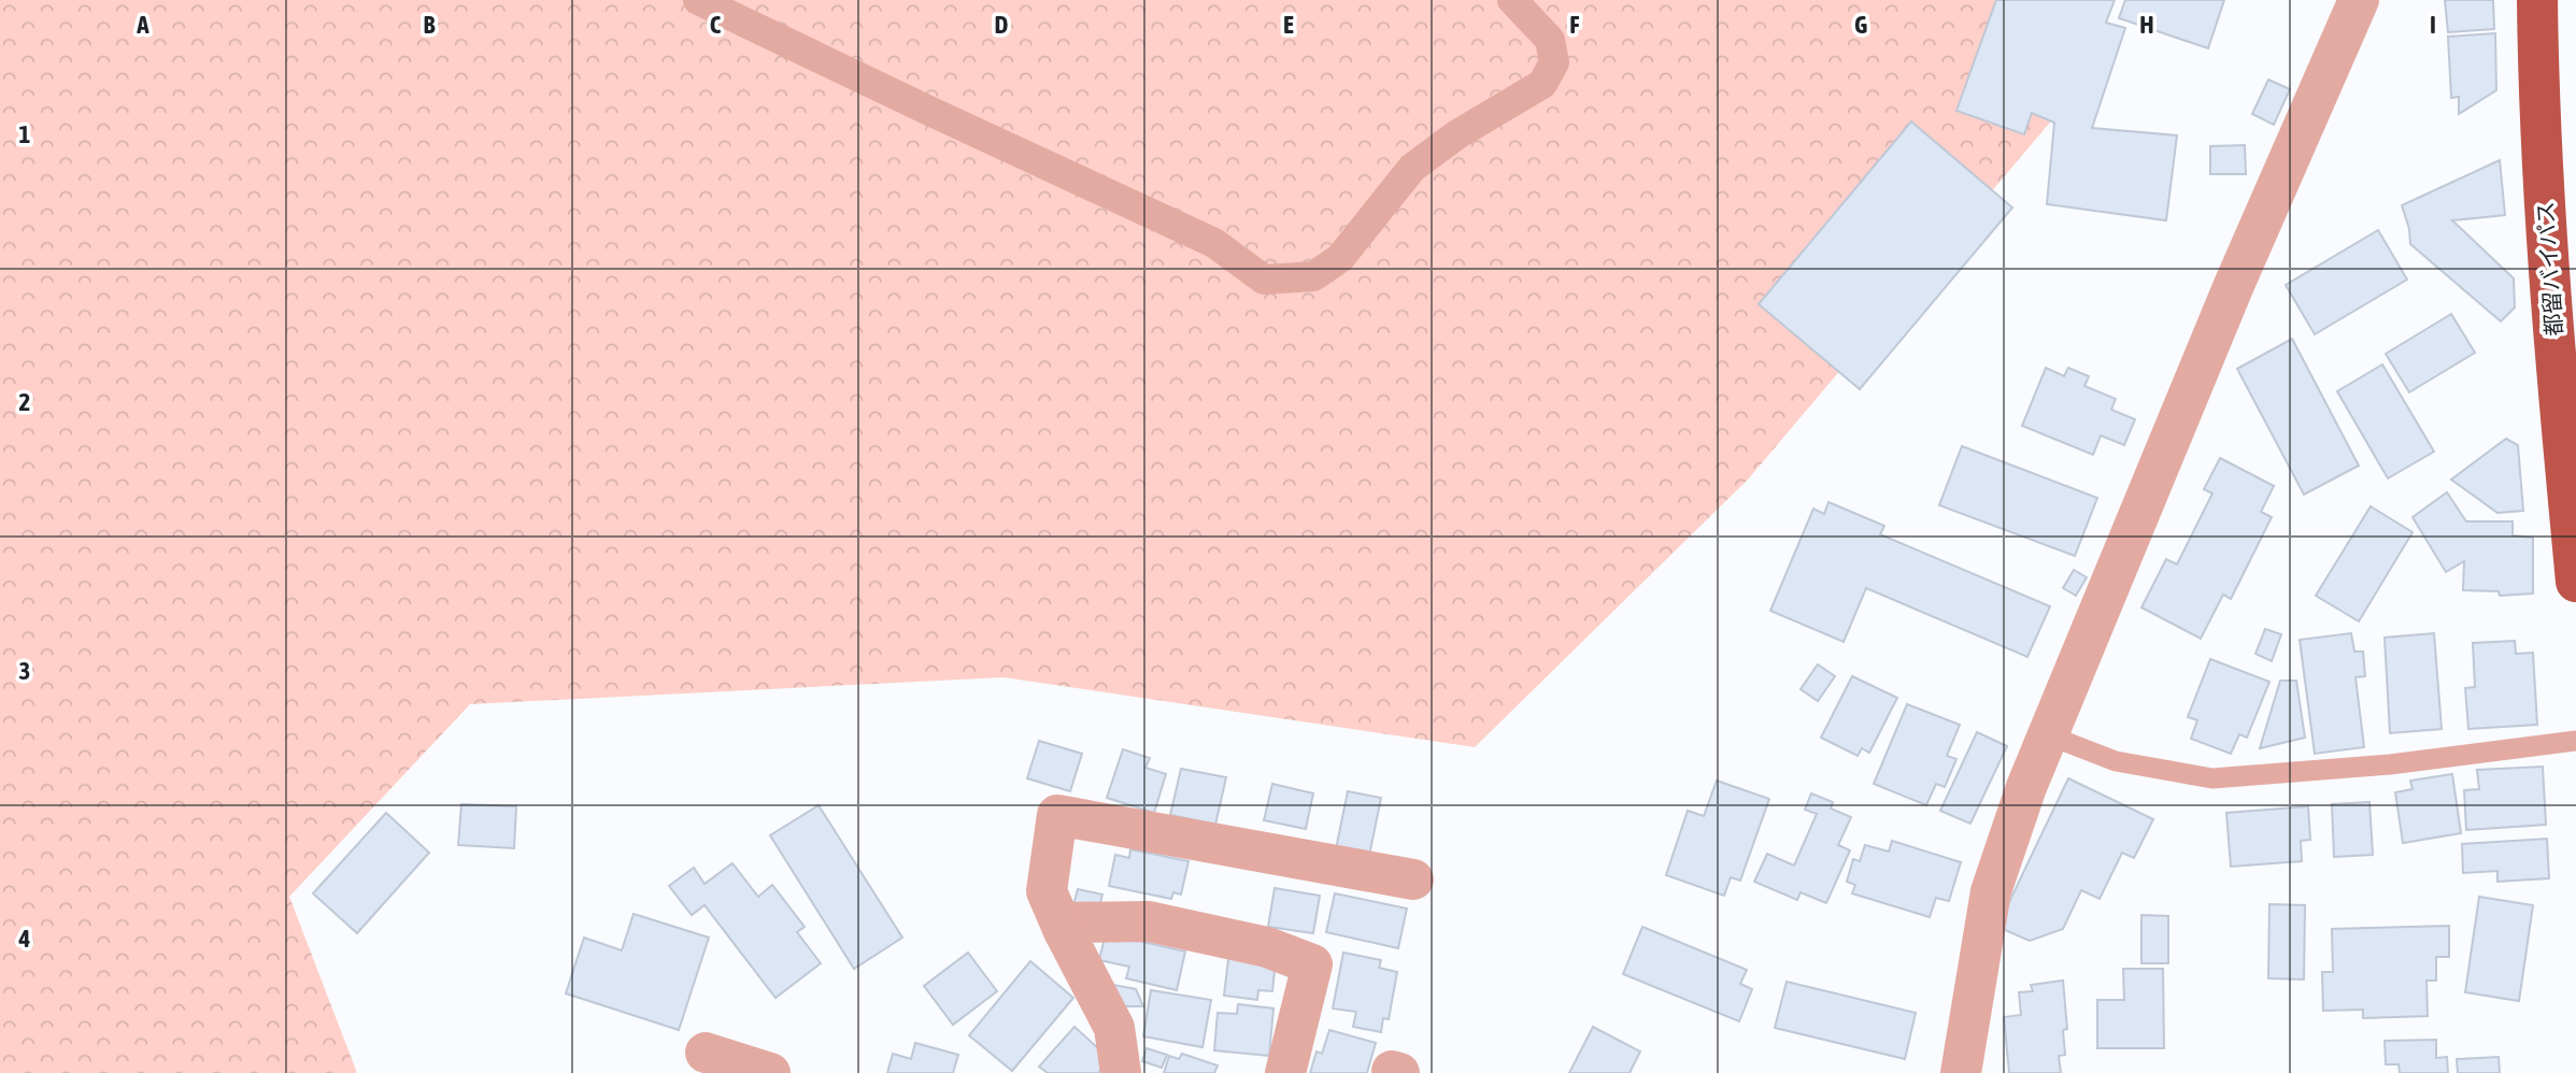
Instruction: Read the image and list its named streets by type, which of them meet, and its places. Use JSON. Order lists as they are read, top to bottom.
{
  "streets": {
    "highway": ["都留バイパス"]
  },
  "grid": {
    "columns": [
      "A",
      "B",
      "C",
      "D",
      "E",
      "F",
      "G",
      "H",
      "I"
    ],
    "rows": [
      "1",
      "2",
      "3",
      "4"
    ]
  }
}
